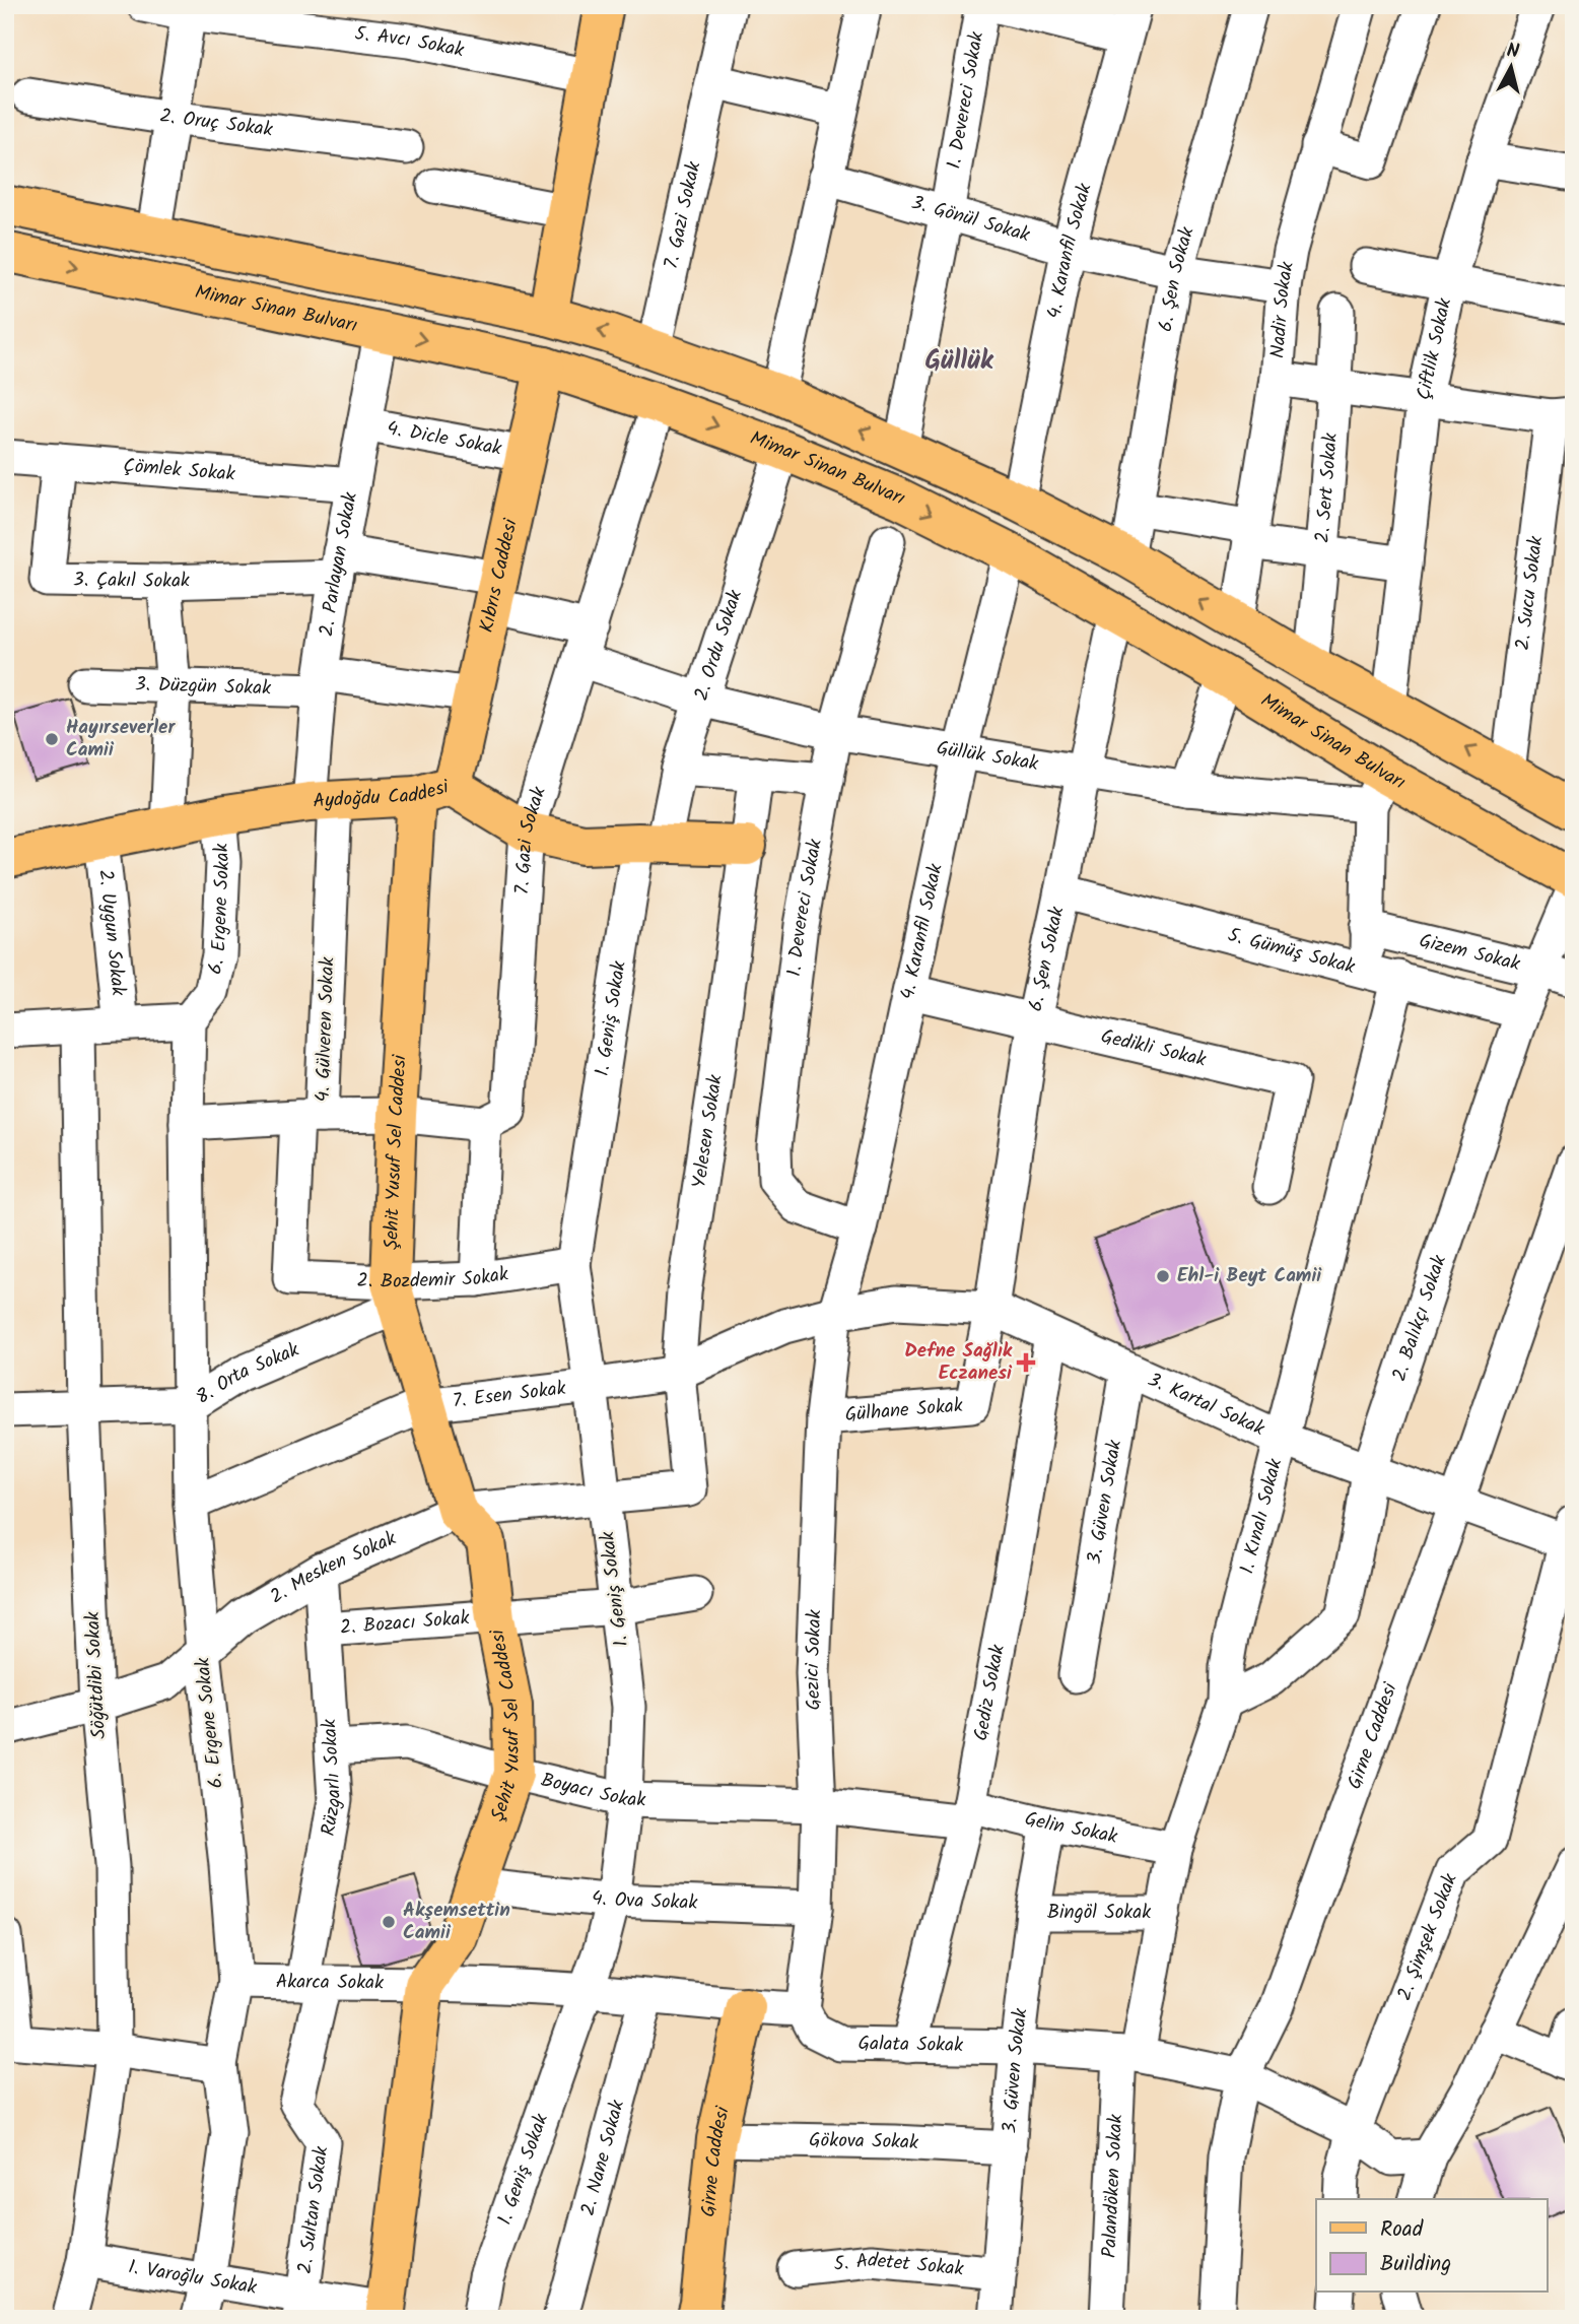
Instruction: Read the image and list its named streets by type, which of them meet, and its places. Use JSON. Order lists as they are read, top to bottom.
{
  "streets": {
    "main road": [
      "Mimar Sinan Bulvarı",
      "Kıbrıs Caddesi",
      "Aydoğdu Caddesi",
      "Şehit Yusuf Sel Caddesi",
      "Girne Caddesi"
    ],
    "street": [
      "5. Avcı Sokak",
      "1. Devereci Sokak",
      "2. Oruç Sokak",
      "7. Gazi Sokak",
      "3. Gönül Sokak",
      "4. Karanfil Sokak",
      "6. Şen Sokak",
      "Nadir Sokak",
      "Çiftlik Sokak",
      "4. Dicle Sokak",
      "Çömlek Sokak",
      "2. Sert Sokak",
      "2. Parlayan Sokak",
      "3. Çakıl Sokak",
      "2. Sucu Sokak",
      "2. Ordu Sokak",
      "3. Düzgün Sokak",
      "Güllük Sokak",
      "6. Ergene Sokak",
      "2. Uygun Sokak",
      "5. Gümüş Sokak",
      "Gizem Sokak",
      "1. Geniş Sokak",
      "4. Gülveren Sokak",
      "Gedikli Sokak",
      "Yelesen Sokak",
      "2. Bozdemir Sokak",
      "2. Balıkçı Sokak",
      "8. Orta Sokak",
      "7. Esen Sokak",
      "3. Kartal Sokak",
      "Gülhane Sokak",
      "3. Güven Sokak",
      "1. Kınalı Sokak",
      "2. Mesken Sokak",
      "2. Bozacı Sokak",
      "Gezici Sokak",
      "Söğütdibi Sokak",
      "Gediz Sokak",
      "Rüzgarlı Sokak",
      "Boyacı Sokak",
      "Gelin Sokak",
      "4. Ova Sokak",
      "Bingöl Sokak",
      "2. Şimşek Sokak",
      "Akarca Sokak",
      "Galata Sokak",
      "Gökova Sokak",
      "2. Nane Sokak",
      "Palandöken Sokak",
      "2. Sultan Sokak",
      "5. Adetet Sokak",
      "1. Varoğlu Sokak"
    ]
  },
  "crossings": [
    ["1. Devereci Sokak", "3. Gönül Sokak"],
    ["1. Devereci Sokak", "4. Karanfil Sokak"],
    ["1. Devereci Sokak", "Güllük Sokak"],
    ["7. Gazi Sokak", "Mimar Sinan Bulvarı"],
    ["7. Gazi Sokak", "3. Çakıl Sokak"],
    ["7. Gazi Sokak", "Güllük Sokak"],
    ["7. Gazi Sokak", "Aydoğdu Caddesi"],
    ["3. Gönül Sokak", "4. Karanfil Sokak"],
    ["3. Gönül Sokak", "6. Şen Sokak"],
    ["3. Gönül Sokak", "Nadir Sokak"],
    ["4. Karanfil Sokak", "Mimar Sinan Bulvarı"],
    ["4. Karanfil Sokak", "Güllük Sokak"],
    ["4. Karanfil Sokak", "Gedikli Sokak"],
    ["4. Karanfil Sokak", "7. Esen Sokak"],
    ["4. Karanfil Sokak", "3. Kartal Sokak"],
    ["4. Karanfil Sokak", "Gezici Sokak"],
    ["6. Şen Sokak", "Mimar Sinan Bulvarı"],
    ["6. Şen Sokak", "Güllük Sokak"],
    ["6. Şen Sokak", "5. Gümüş Sokak"],
    ["6. Şen Sokak", "Gedikli Sokak"],
    ["6. Şen Sokak", "3. Kartal Sokak"],
    ["6. Şen Sokak", "Gülhane Sokak"],
    ["Mimar Sinan Bulvarı", "2. Parlayan Sokak"],
    ["Mimar Sinan Bulvarı", "Kıbrıs Caddesi"],
    ["Mimar Sinan Bulvarı", "2. Ordu Sokak"],
    ["Mimar Sinan Bulvarı", "Güllük Sokak"],
    ["4. Dicle Sokak", "2. Parlayan Sokak"],
    ["4. Dicle Sokak", "Kıbrıs Caddesi"],
    ["Çömlek Sokak", "2. Parlayan Sokak"],
    ["Çömlek Sokak", "3. Çakıl Sokak"],
    ["2. Parlayan Sokak", "3. Çakıl Sokak"],
    ["2. Parlayan Sokak", "3. Düzgün Sokak"],
    ["2. Parlayan Sokak", "Aydoğdu Caddesi"],
    ["2. Parlayan Sokak", "4. Gülveren Sokak"],
    ["Kıbrıs Caddesi", "3. Çakıl Sokak"],
    ["Kıbrıs Caddesi", "3. Düzgün Sokak"],
    ["Kıbrıs Caddesi", "Aydoğdu Caddesi"],
    ["Kıbrıs Caddesi", "Şehit Yusuf Sel Caddesi"],
    ["2. Ordu Sokak", "Güllük Sokak"],
    ["2. Ordu Sokak", "Aydoğdu Caddesi"],
    ["2. Ordu Sokak", "1. Geniş Sokak"],
    ["Aydoğdu Caddesi", "6. Ergene Sokak"],
    ["Aydoğdu Caddesi", "2. Uygun Sokak"],
    ["Aydoğdu Caddesi", "1. Geniş Sokak"],
    ["Aydoğdu Caddesi", "4. Gülveren Sokak"],
    ["Aydoğdu Caddesi", "Yelesen Sokak"],
    ["Aydoğdu Caddesi", "Şehit Yusuf Sel Caddesi"],
    ["6. Ergene Sokak", "8. Orta Sokak"],
    ["6. Ergene Sokak", "7. Esen Sokak"],
    ["6. Ergene Sokak", "2. Mesken Sokak"],
    ["6. Ergene Sokak", "Akarca Sokak"],
    ["6. Ergene Sokak", "1. Varoğlu Sokak"],
    ["5. Gümüş Sokak", "2. Balıkçı Sokak"],
    ["5. Gümüş Sokak", "1. Kınalı Sokak"],
    ["Gizem Sokak", "2. Balıkçı Sokak"],
    ["1. Geniş Sokak", "2. Bozdemir Sokak"],
    ["1. Geniş Sokak", "7. Esen Sokak"],
    ["1. Geniş Sokak", "2. Mesken Sokak"],
    ["1. Geniş Sokak", "2. Bozacı Sokak"],
    ["1. Geniş Sokak", "Boyacı Sokak"],
    ["1. Geniş Sokak", "4. Ova Sokak"],
    ["4. Gülveren Sokak", "2. Bozdemir Sokak"],
    ["Yelesen Sokak", "7. Esen Sokak"],
    ["Yelesen Sokak", "2. Mesken Sokak"],
    ["Şehit Yusuf Sel Caddesi", "2. Bozdemir Sokak"],
    ["Şehit Yusuf Sel Caddesi", "8. Orta Sokak"],
    ["Şehit Yusuf Sel Caddesi", "7. Esen Sokak"],
    ["Şehit Yusuf Sel Caddesi", "2. Mesken Sokak"],
    ["Şehit Yusuf Sel Caddesi", "2. Bozacı Sokak"],
    ["Şehit Yusuf Sel Caddesi", "Boyacı Sokak"],
    ["Şehit Yusuf Sel Caddesi", "4. Ova Sokak"],
    ["Şehit Yusuf Sel Caddesi", "Akarca Sokak"],
    ["Şehit Yusuf Sel Caddesi", "1. Varoğlu Sokak"],
    ["2. Bozdemir Sokak", "8. Orta Sokak"],
    ["2. Balıkçı Sokak", "3. Kartal Sokak"],
    ["2. Balıkçı Sokak", "1. Kınalı Sokak"],
    ["8. Orta Sokak", "Söğütdibi Sokak"],
    ["7. Esen Sokak", "3. Kartal Sokak"],
    ["7. Esen Sokak", "Gezici Sokak"],
    ["3. Kartal Sokak", "Gülhane Sokak"],
    ["3. Kartal Sokak", "3. Güven Sokak"],
    ["3. Kartal Sokak", "1. Kınalı Sokak"],
    ["3. Kartal Sokak", "Gezici Sokak"],
    ["3. Kartal Sokak", "Gediz Sokak"],
    ["3. Kartal Sokak", "Girne Caddesi"],
    ["3. Kartal Sokak", "2. Şimşek Sokak"],
    ["Gülhane Sokak", "Gezici Sokak"],
    ["3. Güven Sokak", "Gelin Sokak"],
    ["3. Güven Sokak", "Bingöl Sokak"],
    ["3. Güven Sokak", "Galata Sokak"],
    ["3. Güven Sokak", "Gökova Sokak"],
    ["3. Güven Sokak", "5. Adetet Sokak"],
    ["1. Kınalı Sokak", "Gelin Sokak"],
    ["1. Kınalı Sokak", "Bingöl Sokak"],
    ["1. Kınalı Sokak", "Galata Sokak"],
    ["1. Kınalı Sokak", "Palandöken Sokak"],
    ["2. Mesken Sokak", "Söğütdibi Sokak"],
    ["2. Mesken Sokak", "Rüzgarlı Sokak"],
    ["2. Bozacı Sokak", "Rüzgarlı Sokak"],
    ["Gezici Sokak", "Boyacı Sokak"],
    ["Gezici Sokak", "4. Ova Sokak"],
    ["Gezici Sokak", "Galata Sokak"],
    ["Söğütdibi Sokak", "1. Varoğlu Sokak"],
    ["Gediz Sokak", "Boyacı Sokak"],
    ["Gediz Sokak", "Gelin Sokak"],
    ["Gediz Sokak", "Galata Sokak"],
    ["Girne Caddesi", "Galata Sokak"],
    ["Girne Caddesi", "Gökova Sokak"],
    ["Rüzgarlı Sokak", "Boyacı Sokak"],
    ["Rüzgarlı Sokak", "Akarca Sokak"],
    ["Rüzgarlı Sokak", "2. Sultan Sokak"],
    ["Boyacı Sokak", "Gelin Sokak"],
    ["2. Şimşek Sokak", "Galata Sokak"],
    ["Akarca Sokak", "2. Sultan Sokak"],
    ["Galata Sokak", "Palandöken Sokak"],
    ["2. Sultan Sokak", "1. Varoğlu Sokak"]
  ],
  "districts": ["Güllük"],
  "places": {
    "other": ["Hayırseverler Camii", "Ehl-i Beyt Camii", "Akşemsettin Camii"],
    "health": ["Defne Sağlık Eczanesi"]
  },
  "legend": ["Road", "Building"],
  "north": "top"
}
